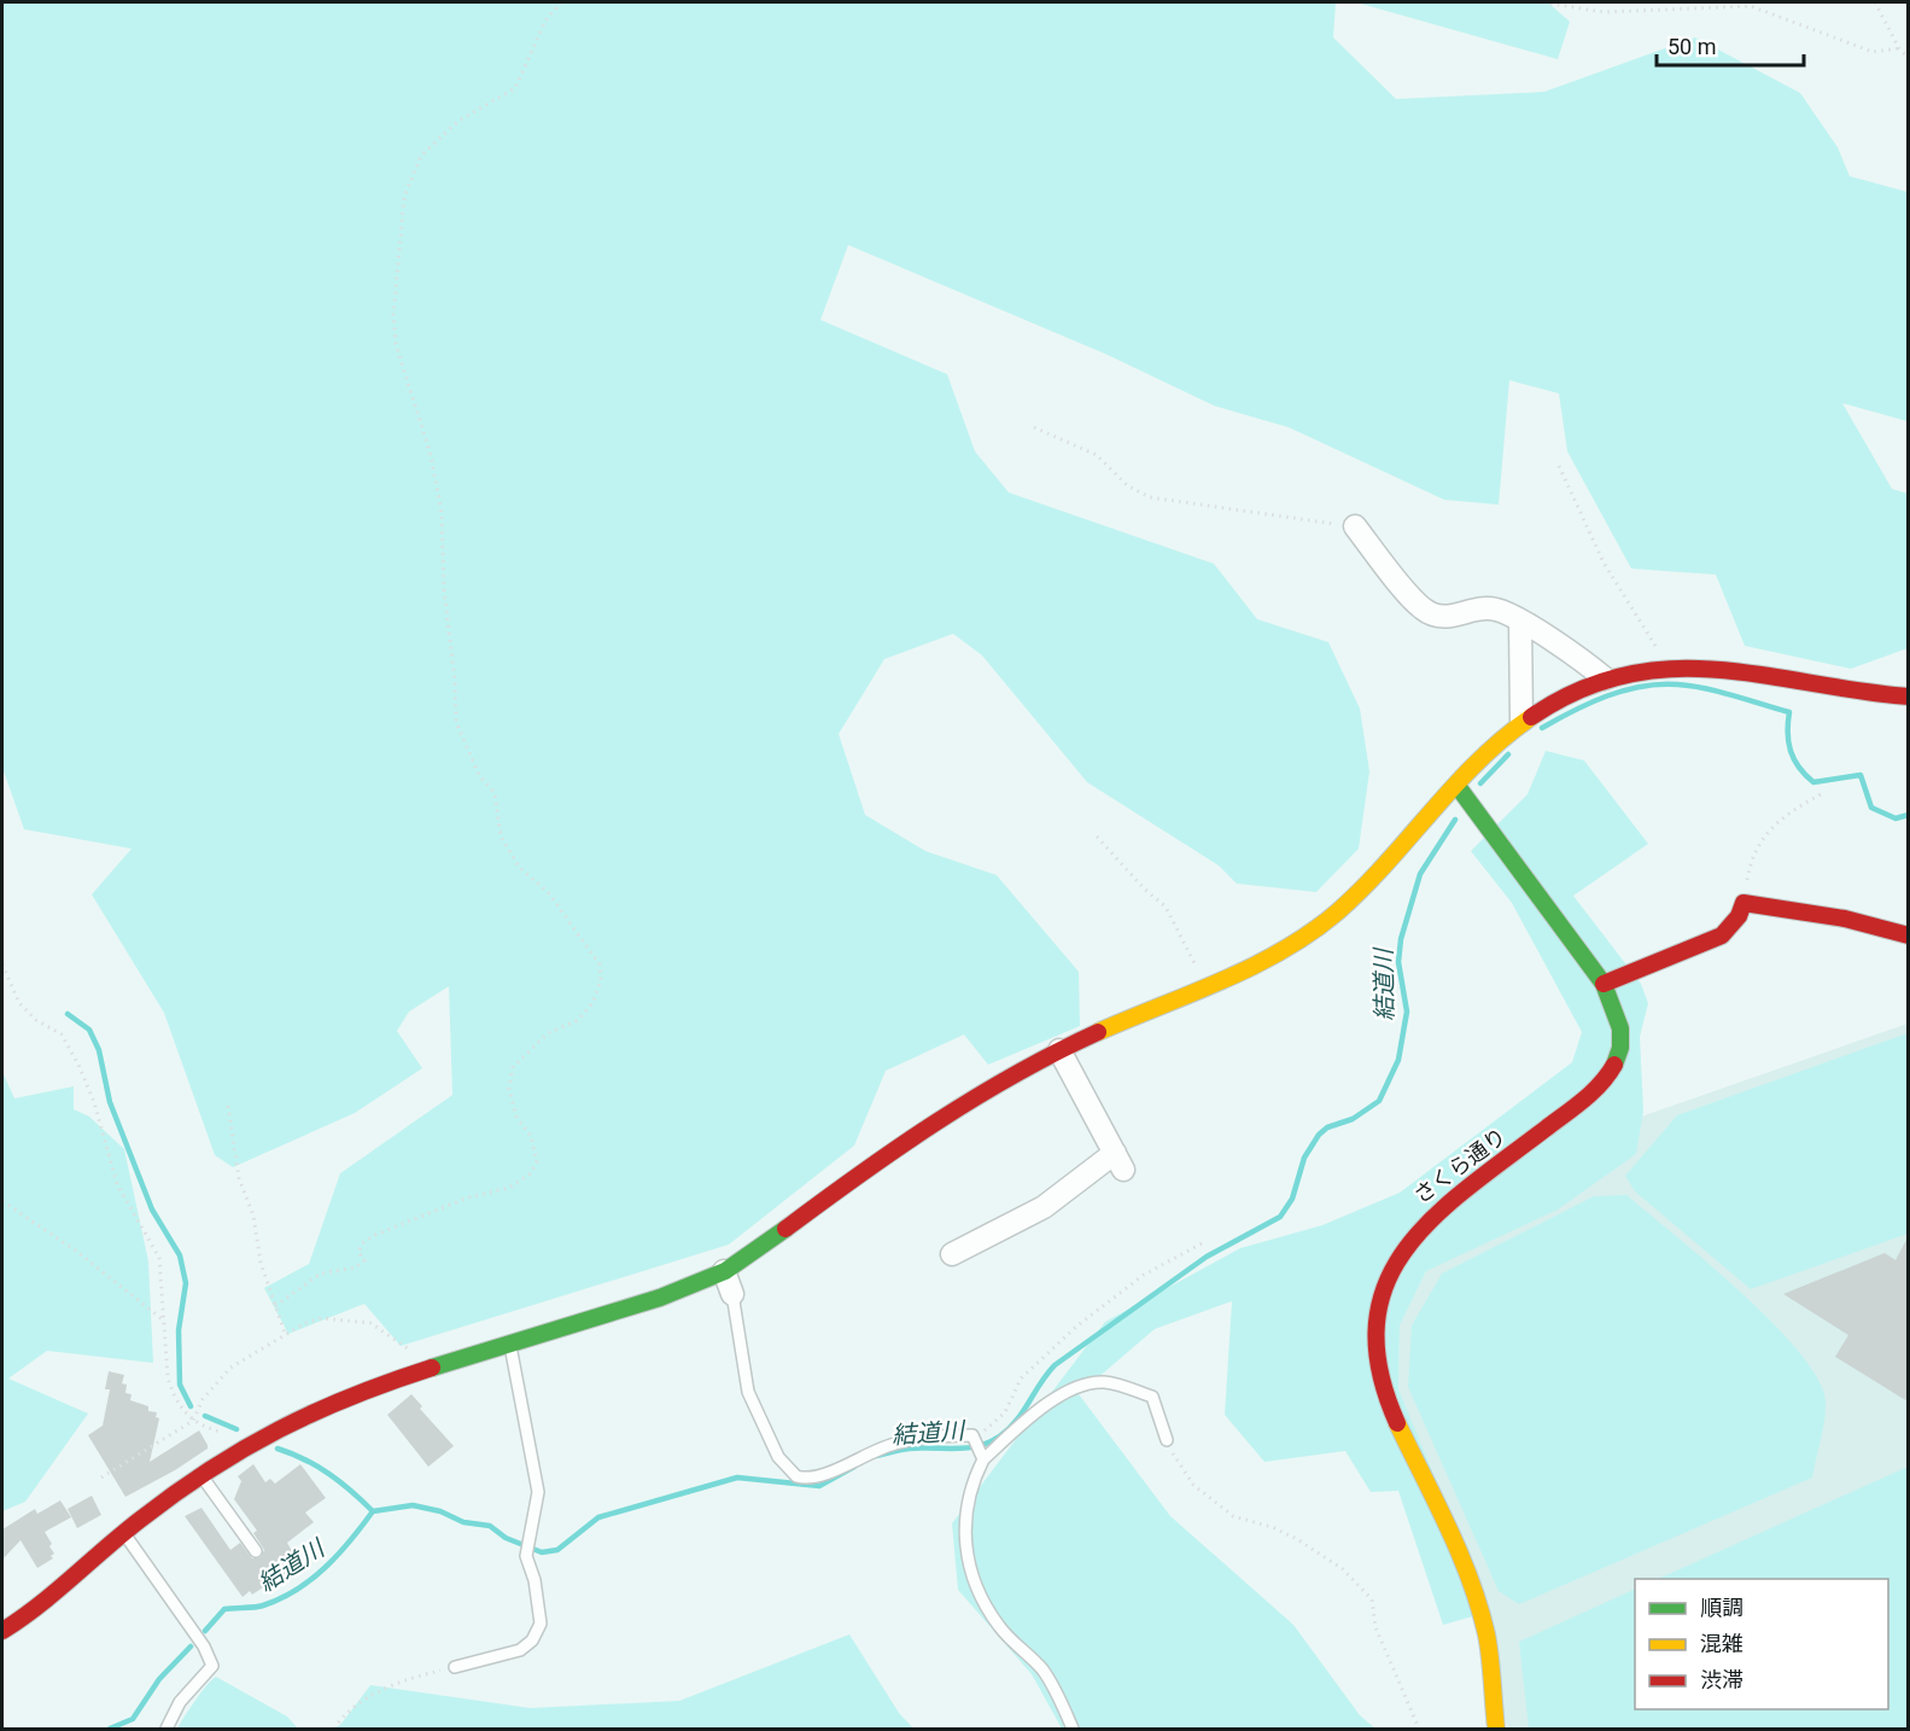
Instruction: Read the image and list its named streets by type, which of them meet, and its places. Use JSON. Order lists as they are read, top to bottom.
{
  "streets": {
    "street": ["さくら通り"]
  },
  "water": ["結道川"],
  "legend": ["順調", "混雑", "渋滞"],
  "scale_bar": "50 m"
}
